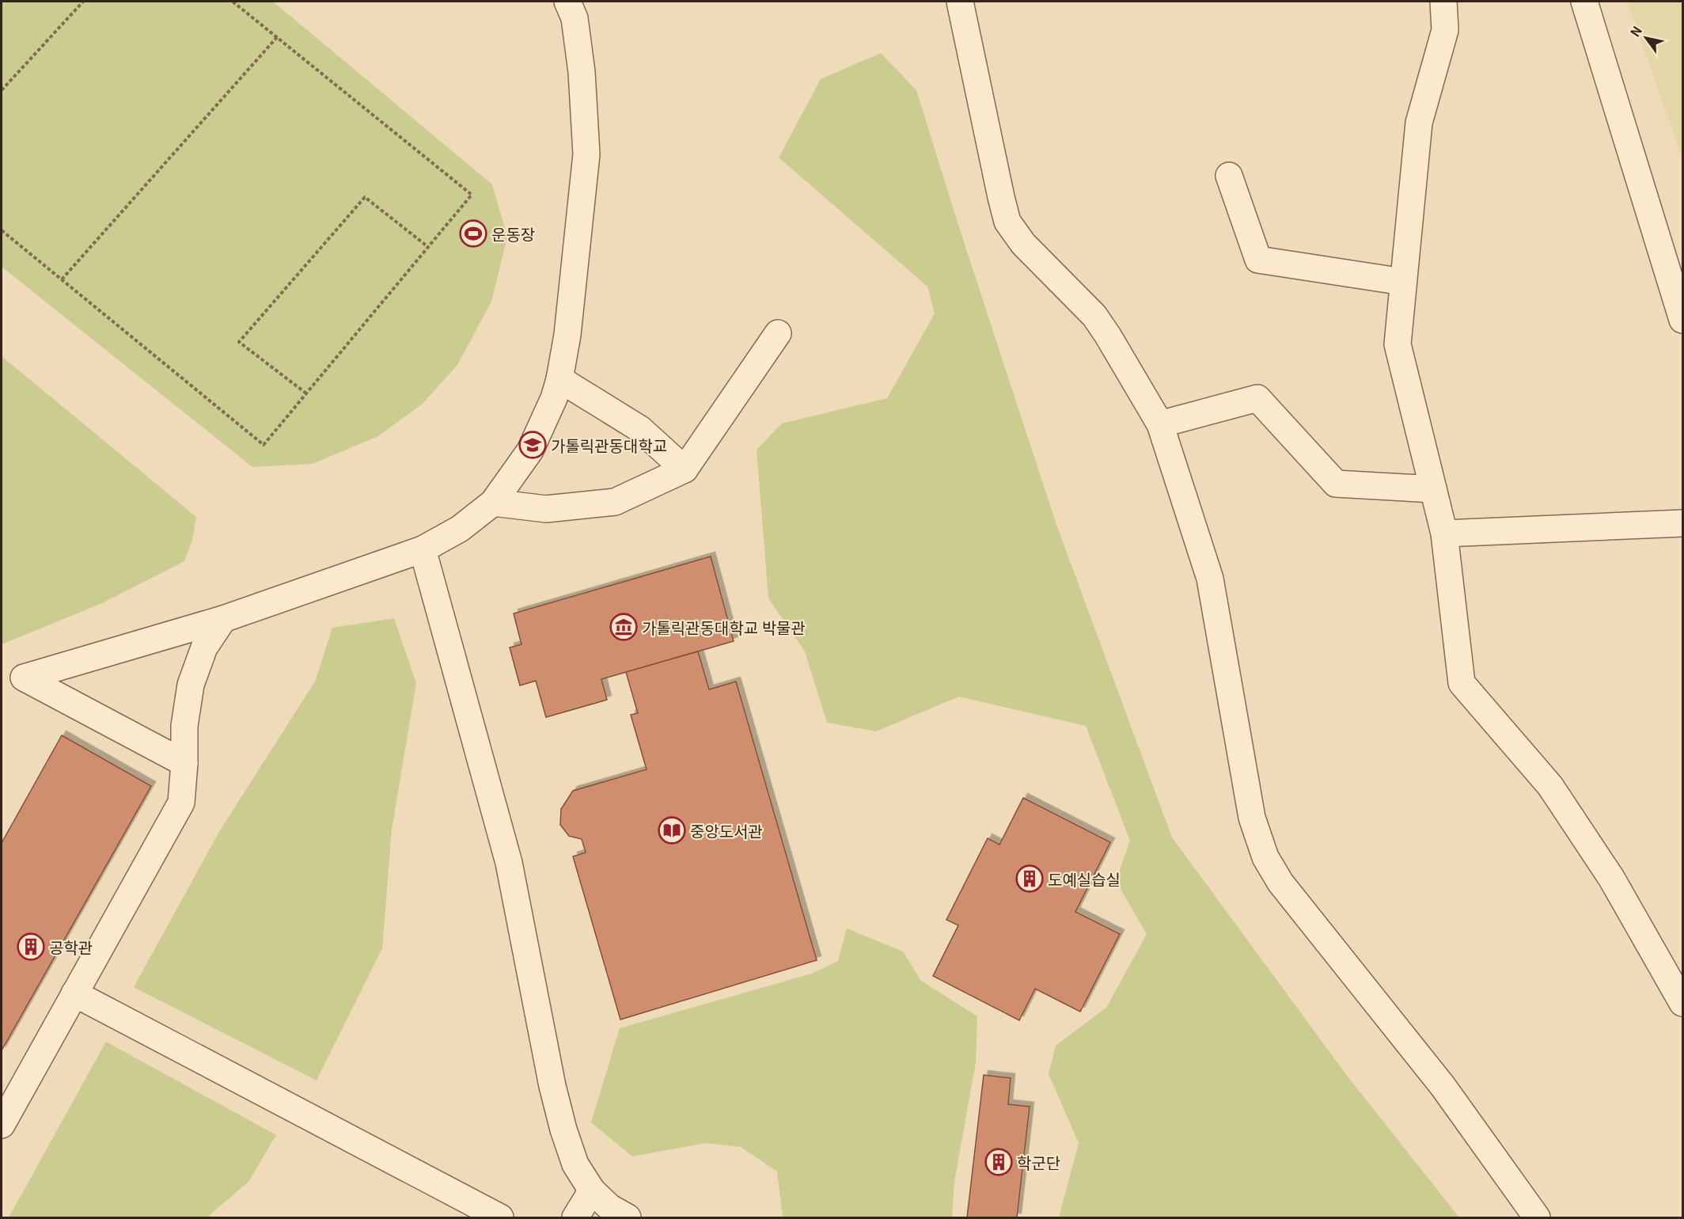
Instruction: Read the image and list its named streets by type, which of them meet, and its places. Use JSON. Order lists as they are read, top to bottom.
{
  "places": {
    "sports": ["운동장"],
    "school or university": ["가톨릭관동대학교"],
    "museum": ["가톨릭관동대학교 박물관"],
    "library": ["중앙도서관"],
    "building": ["도예실습실", "공학관", "학군단"]
  },
  "north": "top left"
}
